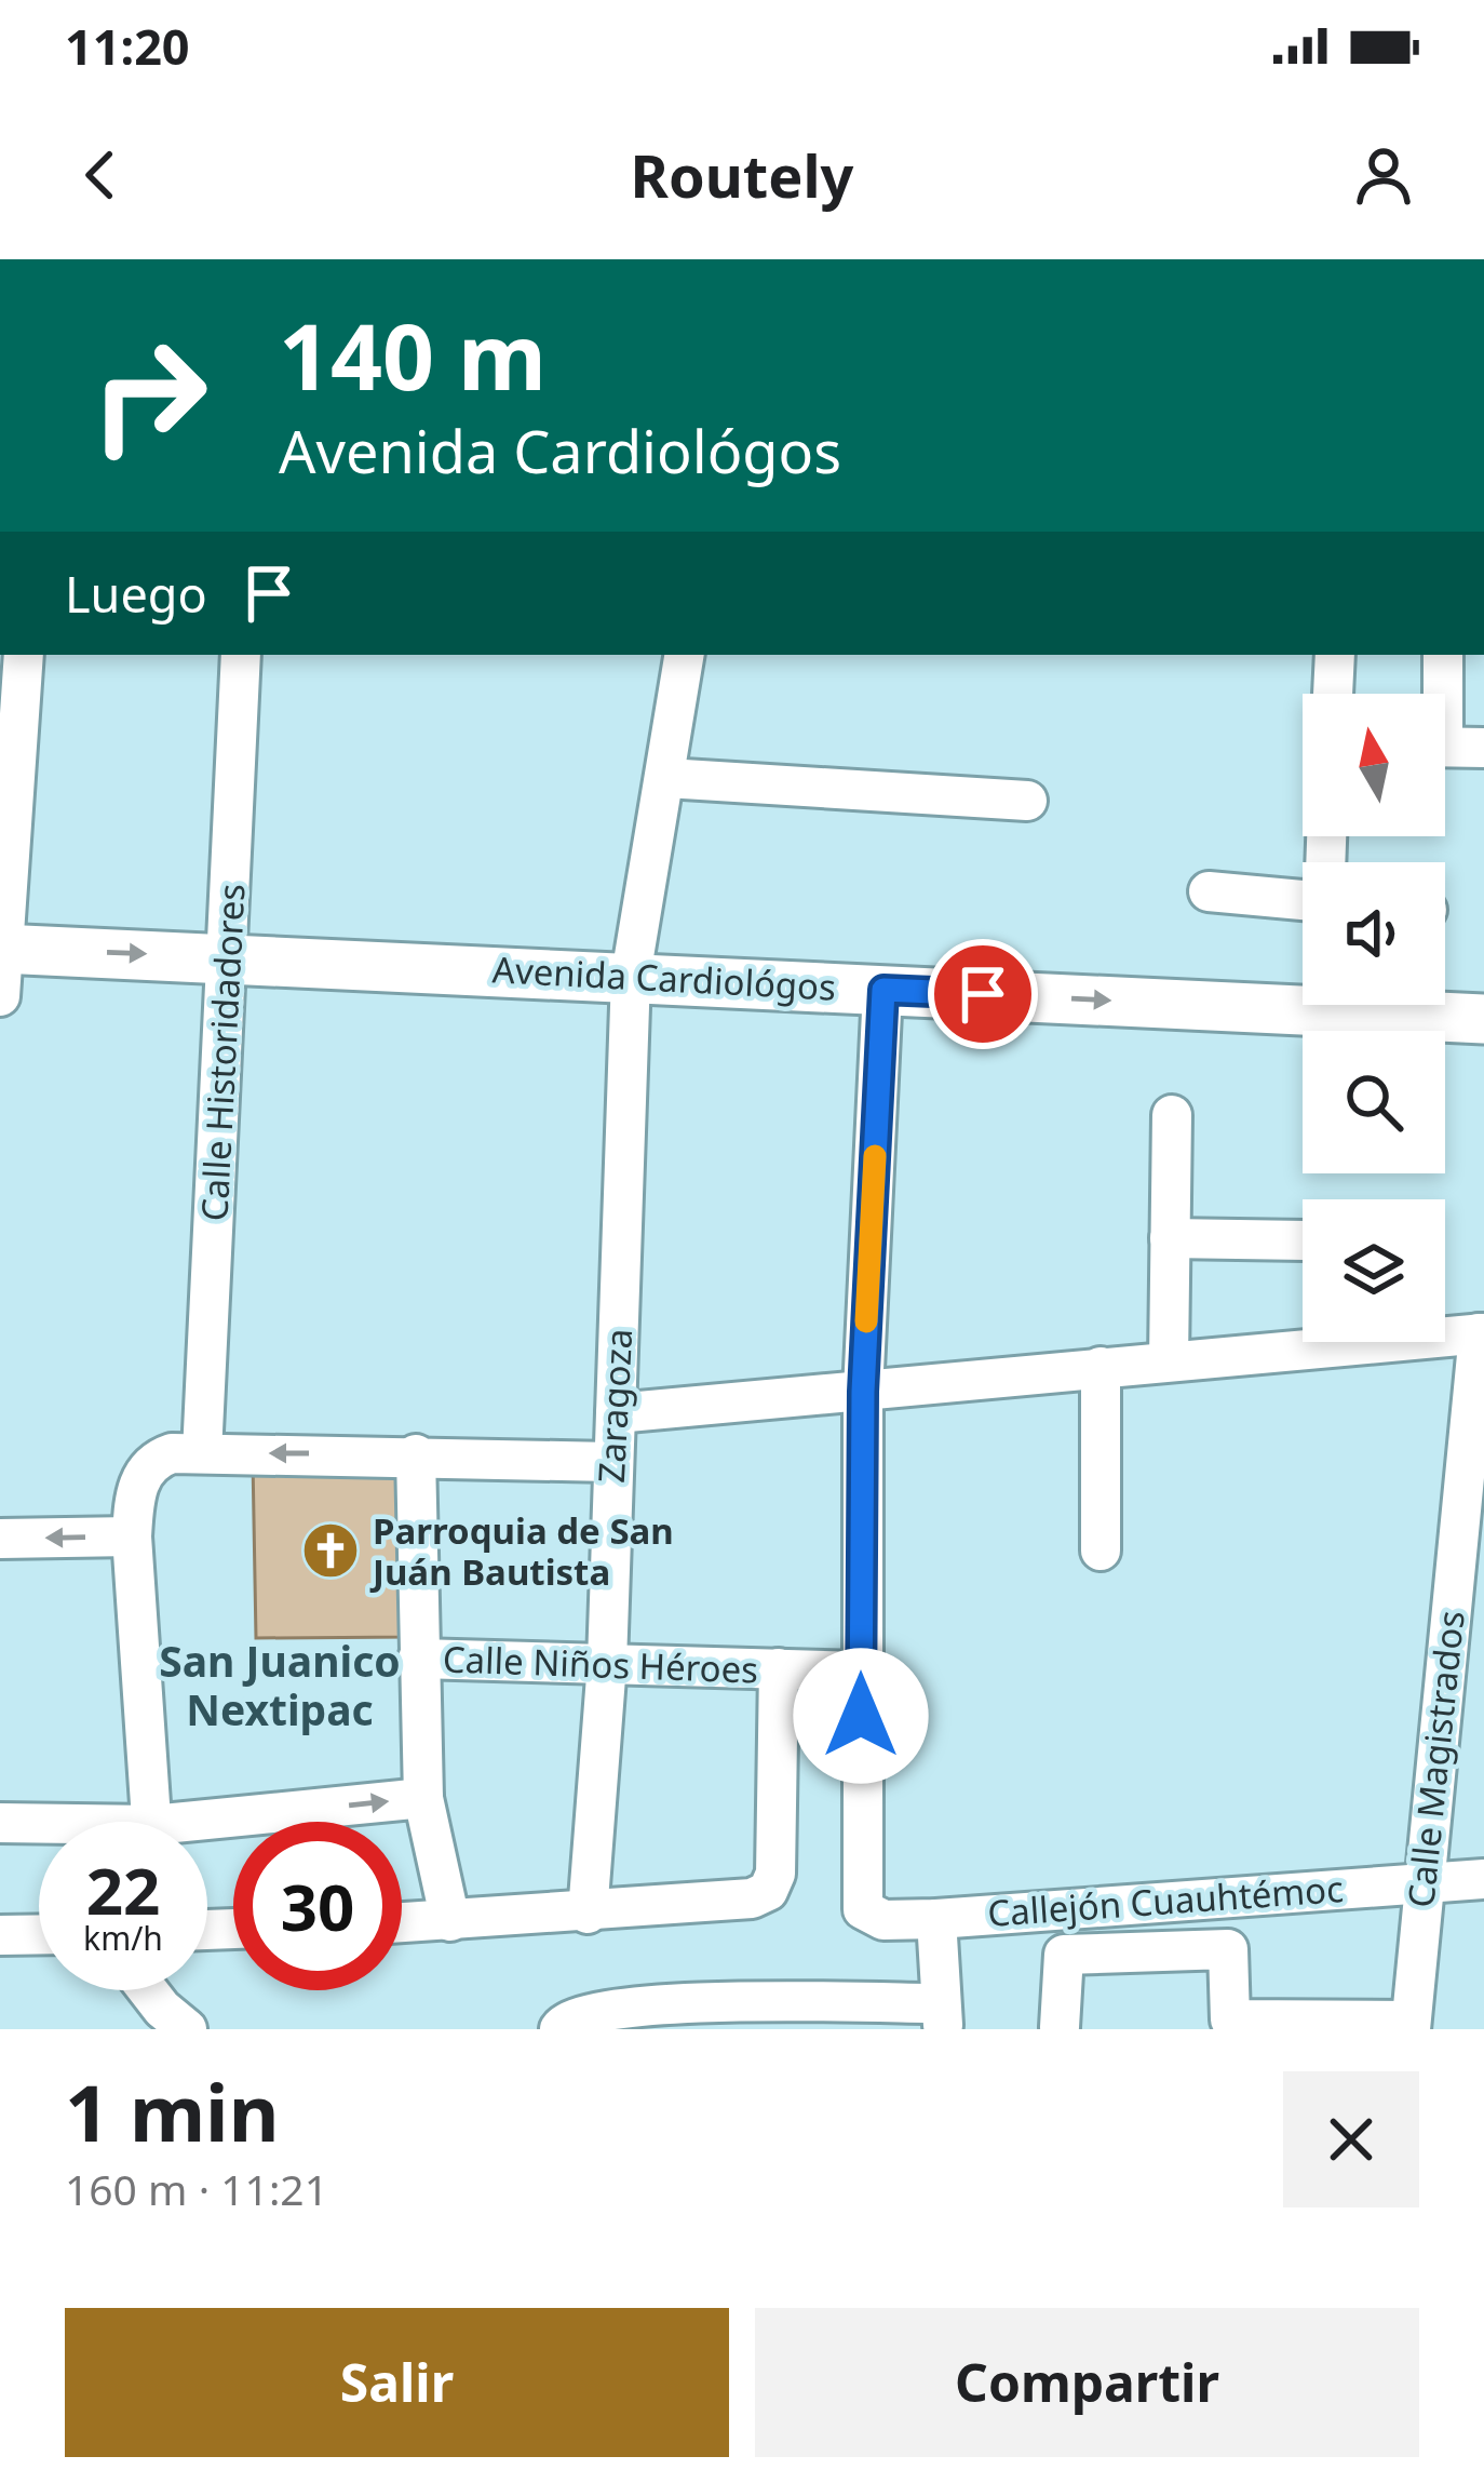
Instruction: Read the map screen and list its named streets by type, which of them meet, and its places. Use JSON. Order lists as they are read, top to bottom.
{
  "streets": {
    "main road": ["Avenida Cardiológos"],
    "street": [
      "Calle Historidadores",
      "Zaragoza",
      "Calle Niños Héroes",
      "Calle Magistrados",
      "Callejón Cuauhtémoc"
    ]
  },
  "crossings": [
    ["Avenida Cardiológos", "Calle Historidadores"],
    ["Avenida Cardiológos", "Zaragoza"],
    ["Zaragoza", "Calle Niños Héroes"],
    ["Calle Niños Héroes", "Callejón Cuauhtémoc"],
    ["Calle Magistrados", "Callejón Cuauhtémoc"]
  ],
  "one_way": ["Avenida Cardiológos"],
  "districts": ["San Juanico Nextipac"],
  "places": {
    "church": ["Parroquia de San Juán Bautista"]
  },
  "north": "top",
  "page": {
    "status": "11:20",
    "header": "Routely",
    "turn": ["140 m", "Avenida Cardiológos"],
    "then": "Luego",
    "speed": "22 km/h",
    "limit": "30",
    "heading": ["1 min", "160 m · 11:21"],
    "buttons": ["Salir", "Compartir"]
  }
}
